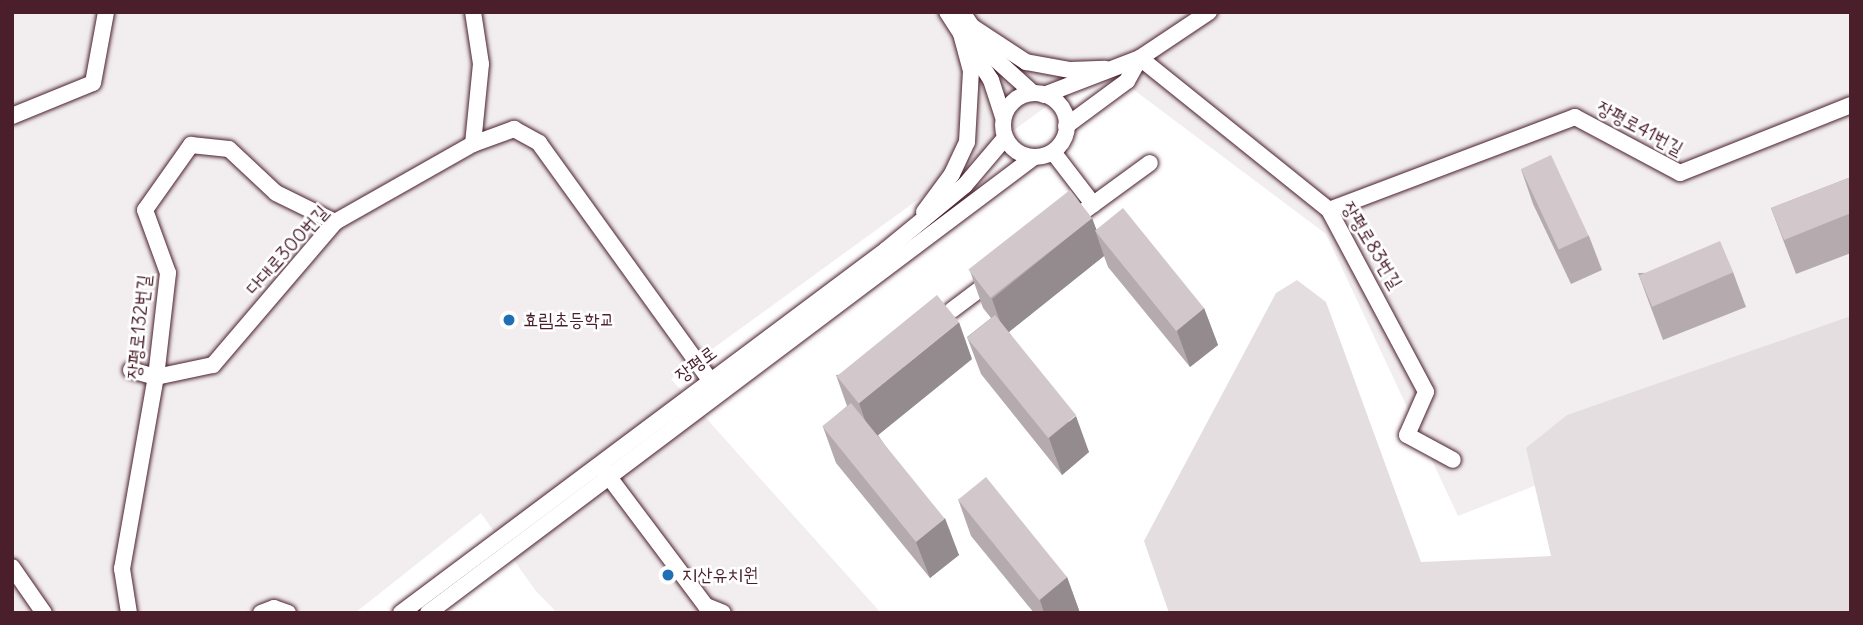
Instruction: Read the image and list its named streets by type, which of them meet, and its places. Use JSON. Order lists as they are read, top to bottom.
{
  "streets": {
    "street": [
      "장평로41번길",
      "장평로83번길",
      "다대로300번길",
      "장평로132번길",
      "장평로"
    ]
  },
  "crossings": [
    ["장평로41번길", "장평로83번길"],
    ["다대로300번길", "장평로132번길"],
    ["다대로300번길", "장평로"]
  ],
  "places": ["효림초등학교", "지산유치원"]
}
